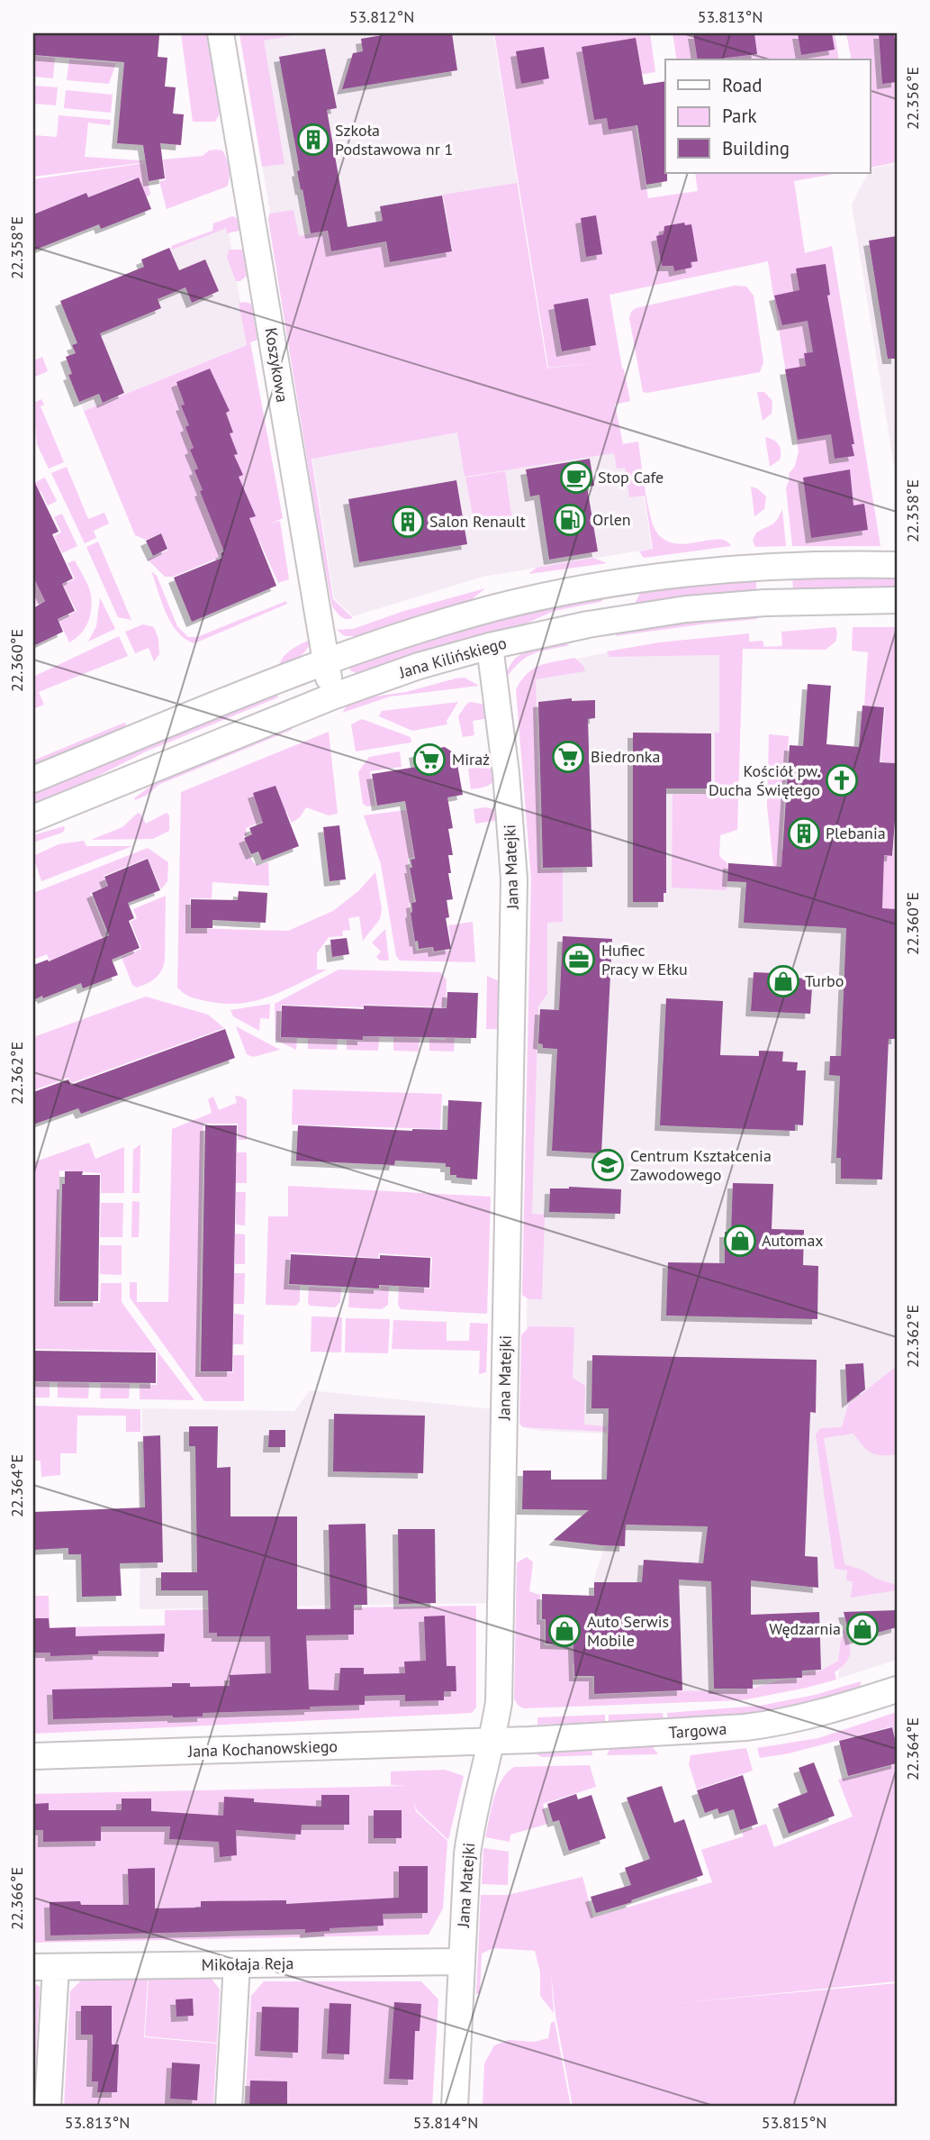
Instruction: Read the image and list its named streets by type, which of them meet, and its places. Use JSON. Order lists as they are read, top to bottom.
{
  "streets": {
    "street": [
      "Koszykowa",
      "Jana Kilińskiego",
      "Jana Matejki",
      "Targowa",
      "Jana Kochanowskiego",
      "Mikołaja Reja"
    ]
  },
  "crossings": [
    ["Koszykowa", "Jana Kilińskiego"],
    ["Jana Kilińskiego", "Jana Matejki"],
    ["Jana Matejki", "Targowa"],
    ["Jana Matejki", "Jana Kochanowskiego"],
    ["Jana Matejki", "Mikołaja Reja"],
    ["Targowa", "Jana Kochanowskiego"]
  ],
  "places": {
    "building": ["Szkoła Podstawowa nr 1", "Salon Renault", "Plebania"],
    "cafe": ["Stop Cafe"],
    "fuel station": ["Orlen"],
    "supermarket": ["Biedronka", "Miraż"],
    "church": ["Kościół pw. Ducha Świętego"],
    "office": ["Hufiec Pracy w Ełku"],
    "shop": [
      "Turbo",
      "Automax",
      "Wędzarnia",
      "Auto Serwis Mobile"
    ],
    "school or university": ["Centrum Kształcenia Zawodowego"]
  },
  "legend": ["Road", "Park", "Building"],
  "coordinates": [
    "53.812°N",
    "53.813°N",
    "22.356°E",
    "22.358°E",
    "22.360°E",
    "22.362°E",
    "22.364°E",
    "22.366°E",
    "53.814°N",
    "53.815°N"
  ]
}
